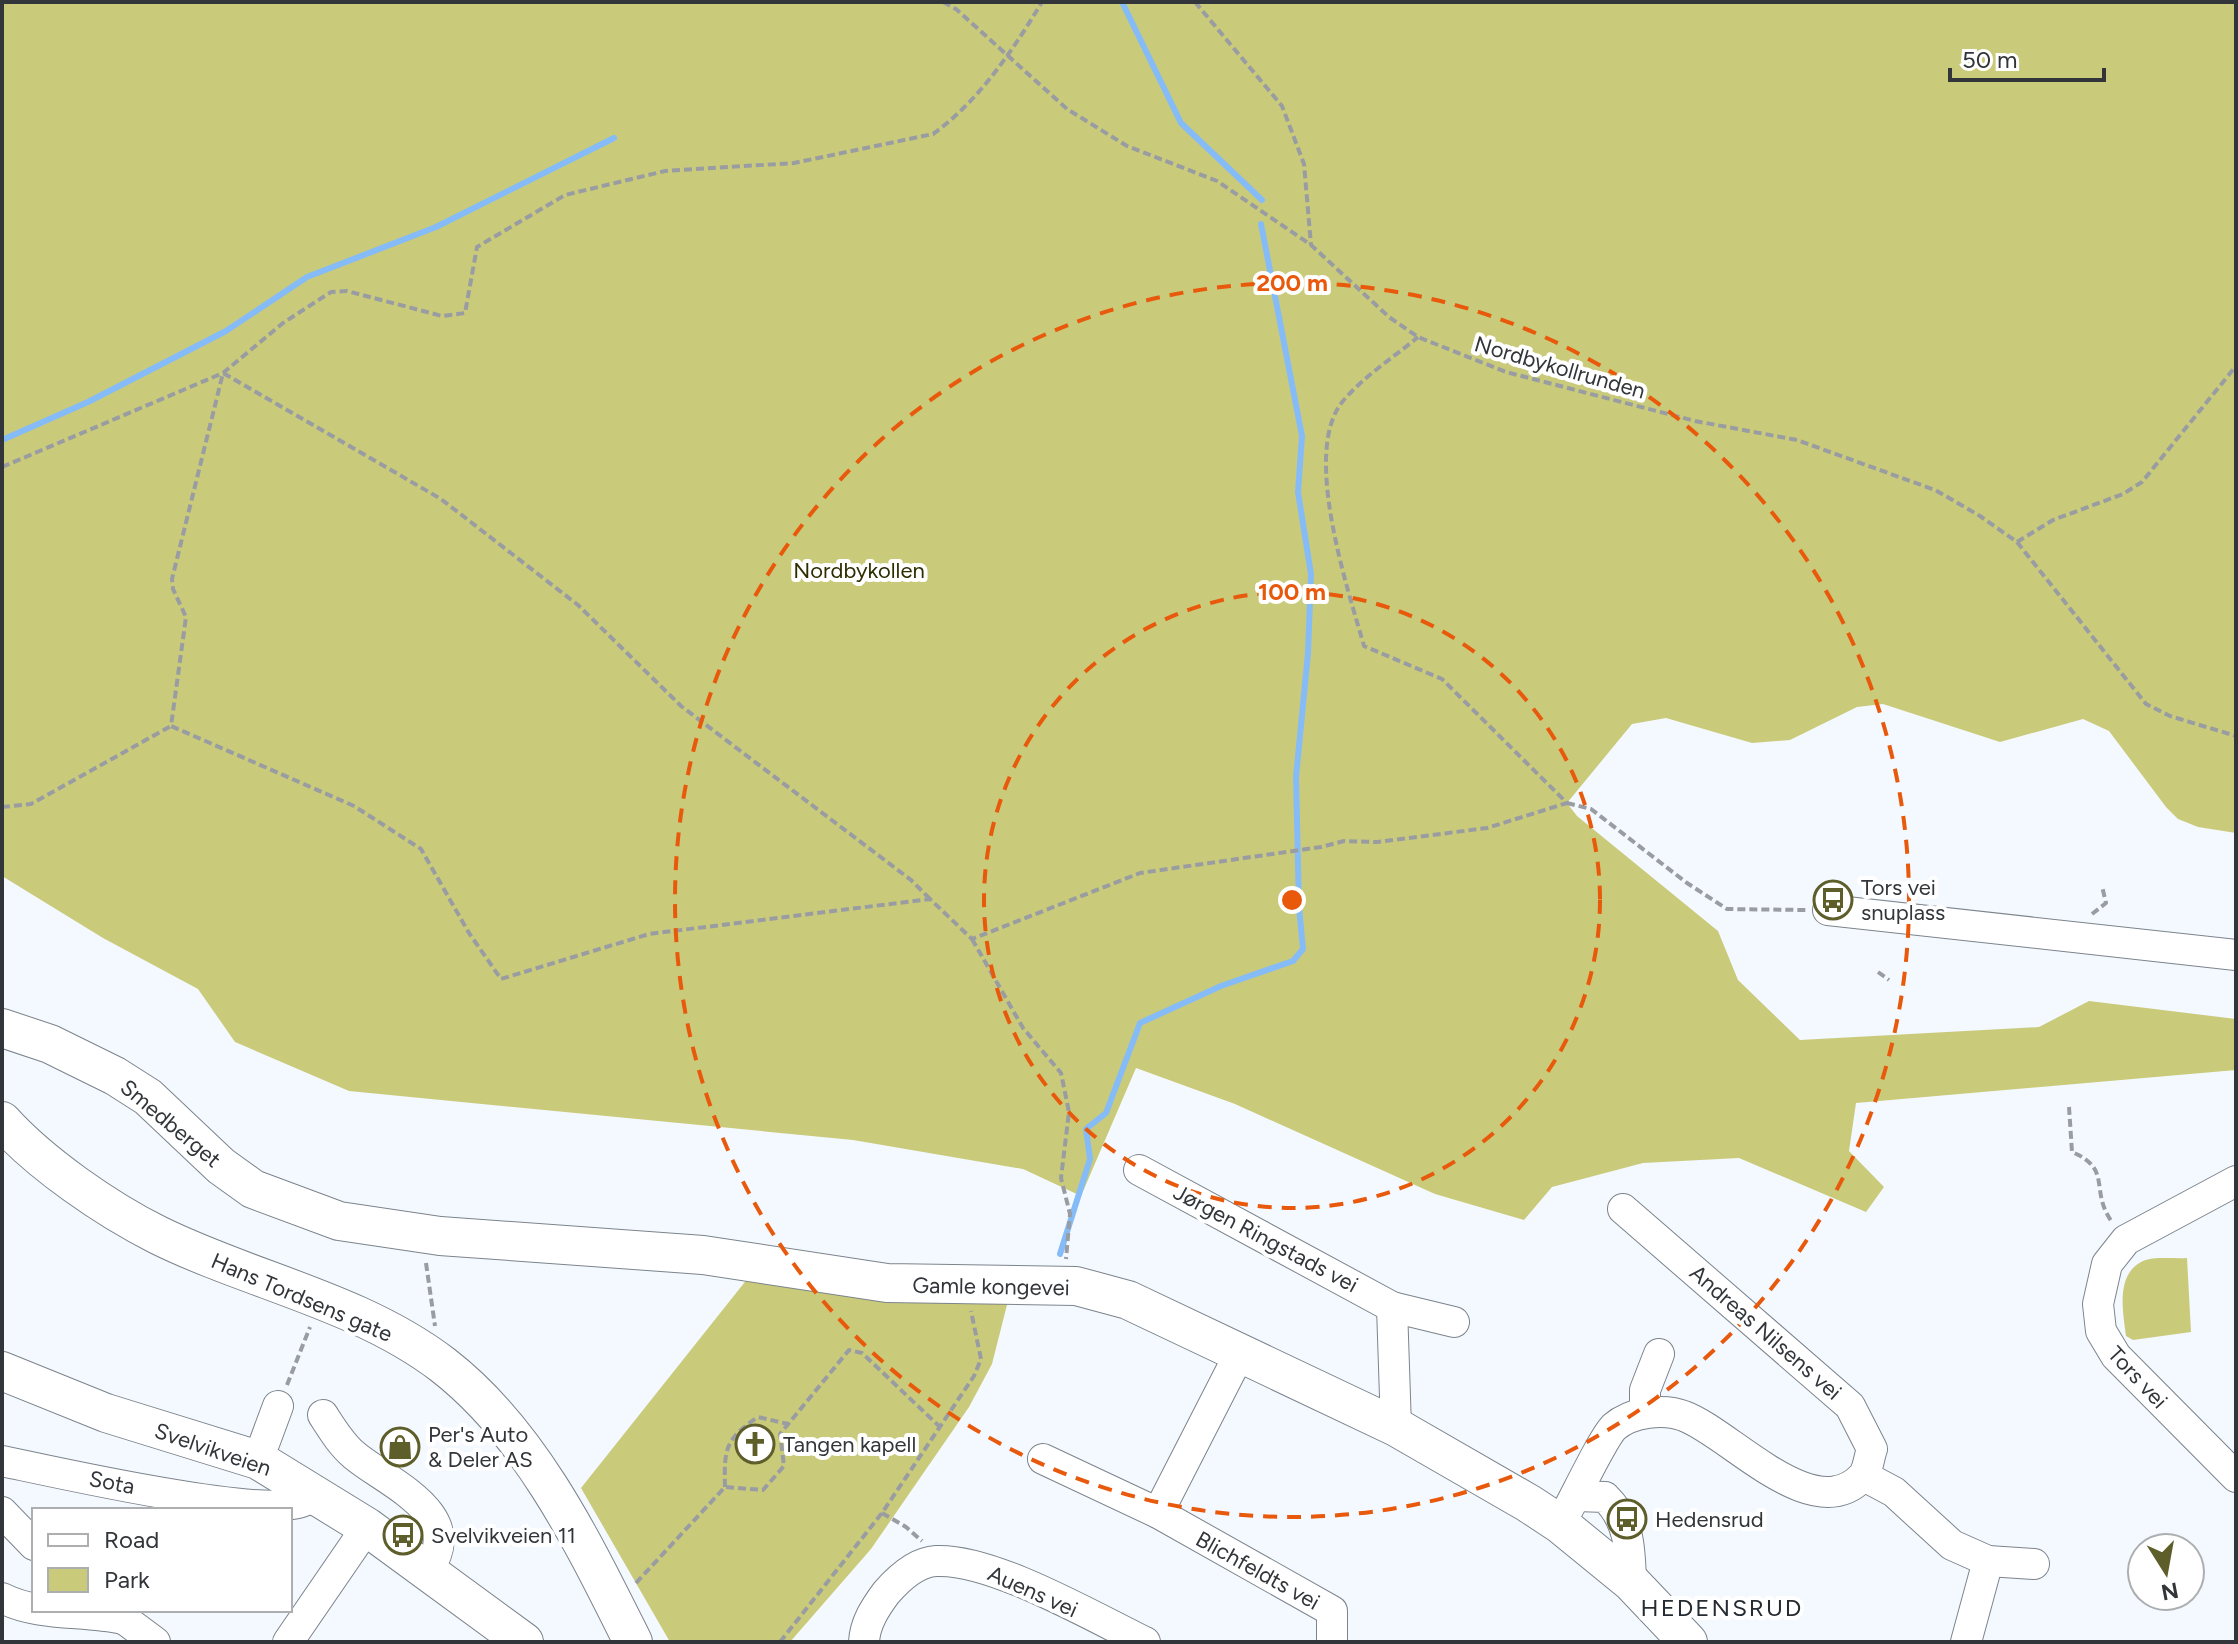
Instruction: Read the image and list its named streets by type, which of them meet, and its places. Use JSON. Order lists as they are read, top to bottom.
{
  "streets": {
    "main road": [
      "Smedberget",
      "Gamle kongevei",
      "Hans Tordsens gate",
      "Svelvikveien"
    ],
    "street": [
      "Jørgen Ringstads vei",
      "Andreas Nilsens vei",
      "Tors vei",
      "Sota",
      "Blichfeldts vei",
      "Auens vei"
    ],
    "path": ["Nordbykollrunden"]
  },
  "crossings": [
    ["Smedberget", "Gamle kongevei"],
    ["Svelvikveien", "Sota"]
  ],
  "districts": ["HEDENSRUD"],
  "parks": ["Nordbykollen"],
  "places": {
    "bus stop": ["Tors vei snuplass", "Hedensrud", "Svelvikveien 11"],
    "church": ["Tangen kapell"],
    "shop": ["Per's Auto & Deler AS"]
  },
  "legend": ["Road", "Park"],
  "scale_bar": "50 m",
  "north": "bottom",
  "rings": ["200 m", "100 m"]
}
